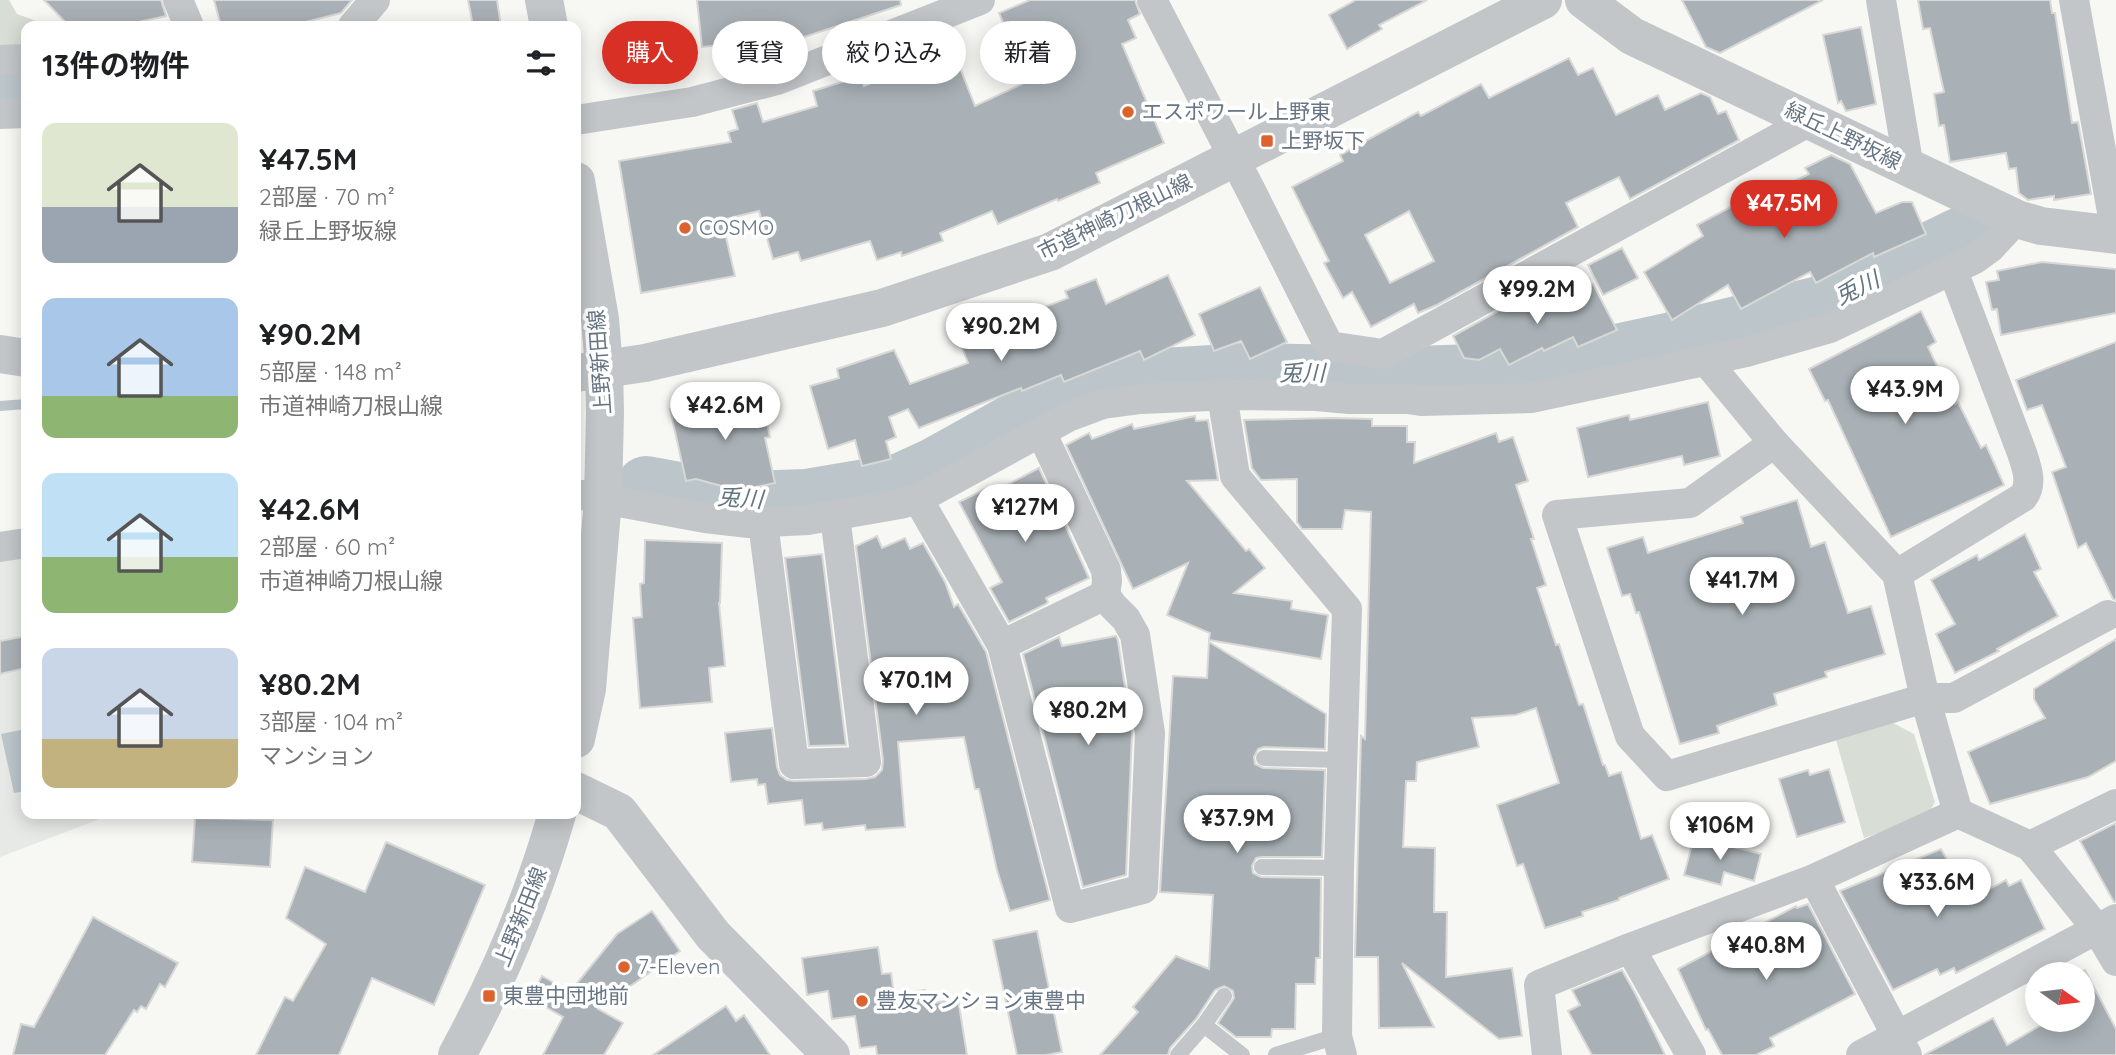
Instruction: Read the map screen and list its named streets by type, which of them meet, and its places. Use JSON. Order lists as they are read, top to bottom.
{
  "streets": {
    "street": ["緑丘上野坂線", "市道神崎刀根山線", "上野新田線"]
  },
  "crossings": [
    ["市道神崎刀根山線", "上野新田線"]
  ],
  "water": ["兎川"],
  "places": {
    "other": [
      "エスポワール上野東",
      "COSMO",
      "7-Eleven",
      "豊友マンション東豊中"
    ],
    "transit": ["上野坂下", "東豊中団地前"]
  },
  "north": "right",
  "page": {
    "chip": [
      "購入",
      "賃貸",
      "絞り込み",
      "新着"
    ],
    "heading": "13件の物件",
    "list": [
      {
        "name": "¥47.5M",
        "note": "2部屋 · 70 m² · 緑丘上野坂線"
      },
      {
        "name": "¥90.2M",
        "note": "5部屋 · 148 m² · 市道神崎刀根山線"
      },
      {
        "name": "¥42.6M",
        "note": "2部屋 · 60 m² · 市道神崎刀根山線"
      },
      {
        "name": "¥80.2M",
        "note": "3部屋 · 104 m² · マンション"
      }
    ],
    "price": [
      "¥47.5M",
      "¥99.2M",
      "¥90.2M",
      "¥43.9M",
      "¥42.6M",
      "¥127M",
      "¥41.7M",
      "¥70.1M",
      "¥80.2M",
      "¥37.9M",
      "¥106M",
      "¥33.6M",
      "¥40.8M"
    ]
  }
}
